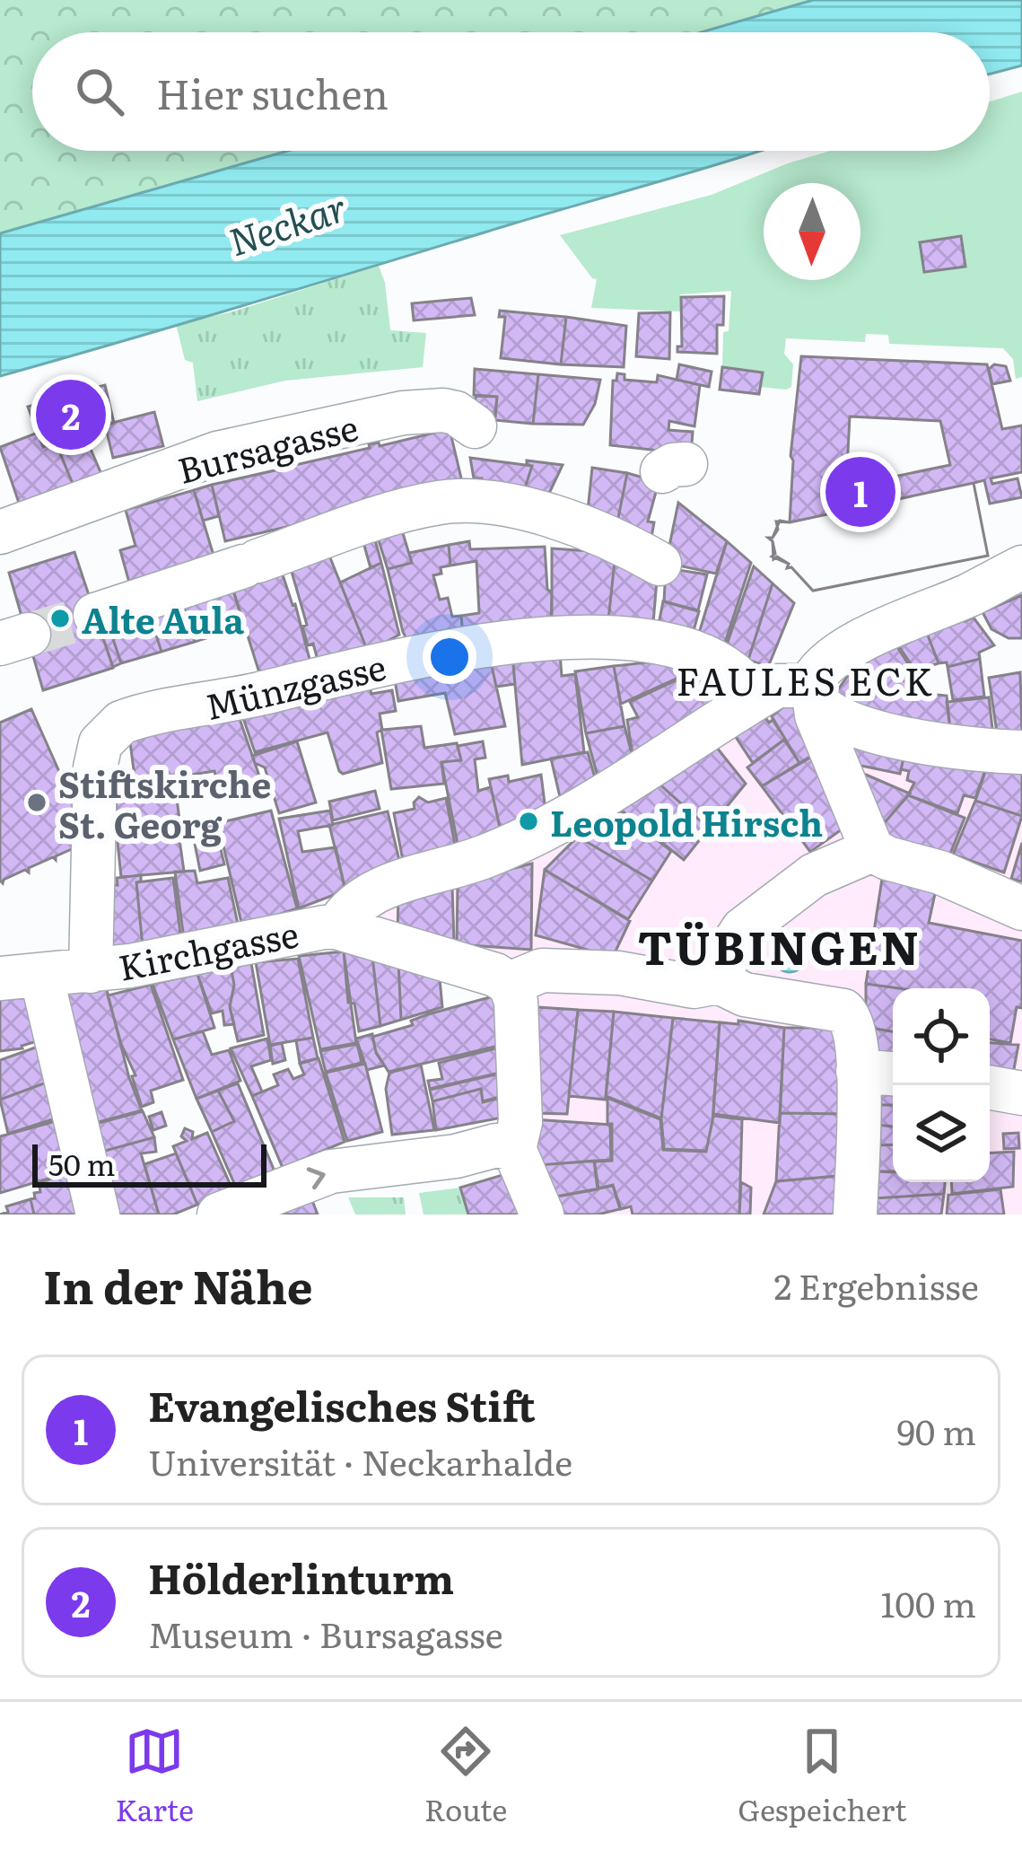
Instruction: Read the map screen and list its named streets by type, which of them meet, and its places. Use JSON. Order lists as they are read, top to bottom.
{
  "streets": {
    "street": ["Bursagasse", "Münzgasse", "Kirchgasse"]
  },
  "crossings": [
    ["Münzgasse", "Kirchgasse"]
  ],
  "districts": ["FAULES ECK", "TÜBINGEN"],
  "water": ["Neckar"],
  "places": ["Alte Aula", "Stiftskirche St. Georg", "Leopold Hirsch"],
  "scale_bar": "50 m",
  "north": "bottom",
  "page": {
    "search": "Hier suchen",
    "pins": ["2", "1"],
    "scale": "50 m",
    "heading": ["In der Nähe", "2 Ergebnisse"],
    "list": [
      {
        "mark": "1",
        "name": "Evangelisches Stift",
        "note": "Universität · Neckarhalde",
        "value": "90 m"
      },
      {
        "mark": "2",
        "name": "Hölderlinturm",
        "note": "Museum · Bursagasse",
        "value": "100 m"
      }
    ],
    "nav": ["Karte", "Route", "Gespeichert"]
  }
}
